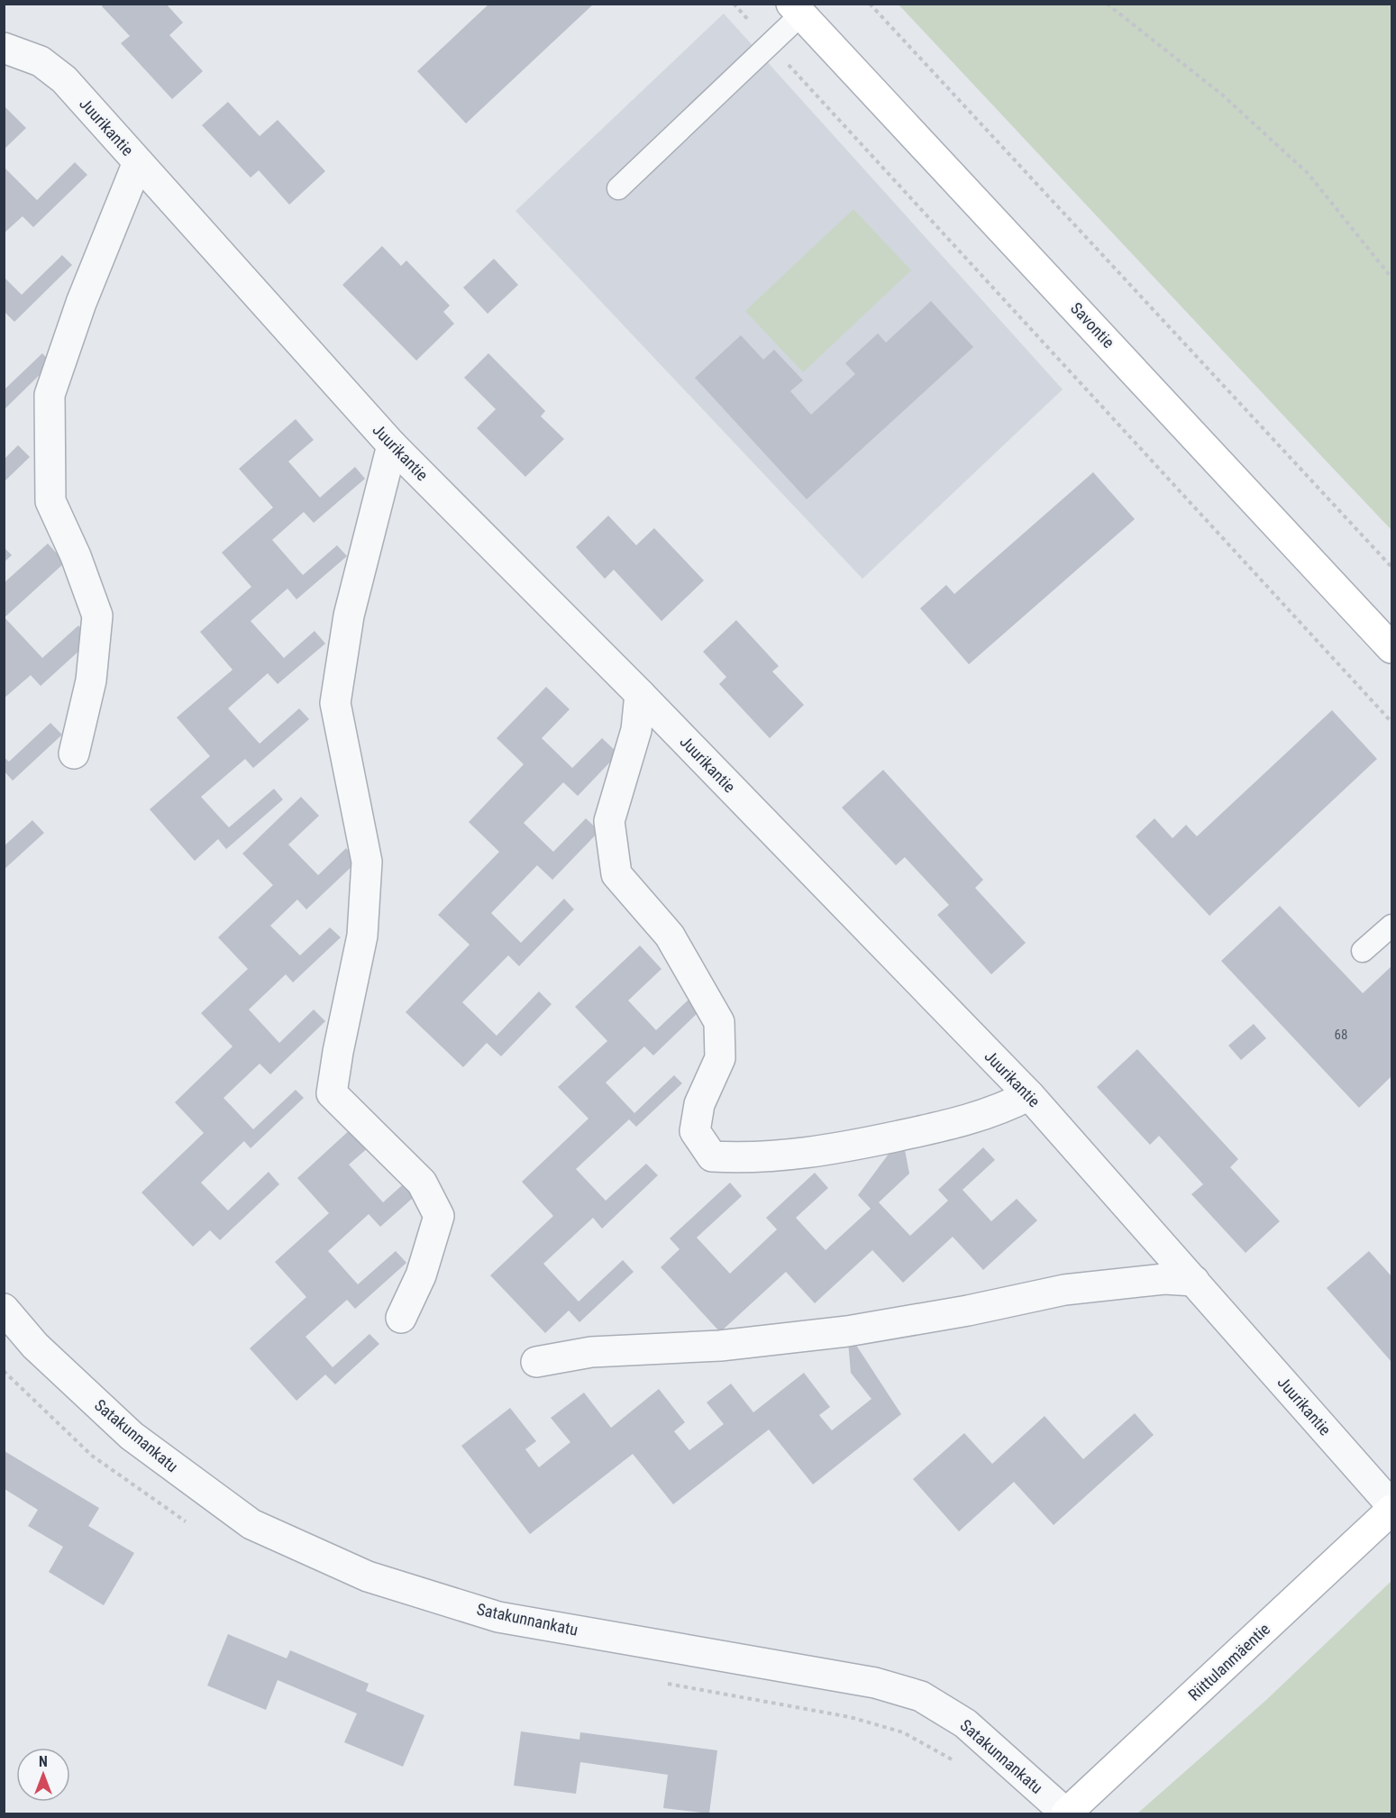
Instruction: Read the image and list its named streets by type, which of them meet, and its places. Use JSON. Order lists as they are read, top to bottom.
{
  "streets": {
    "street": [
      "Juurikantie",
      "Savontie",
      "Satakunnankatu",
      "Riittulanmäentie"
    ]
  },
  "crossings": [
    ["Satakunnankatu", "Riittulanmäentie"]
  ],
  "house_numbers": ["68"],
  "north": "top"
}
